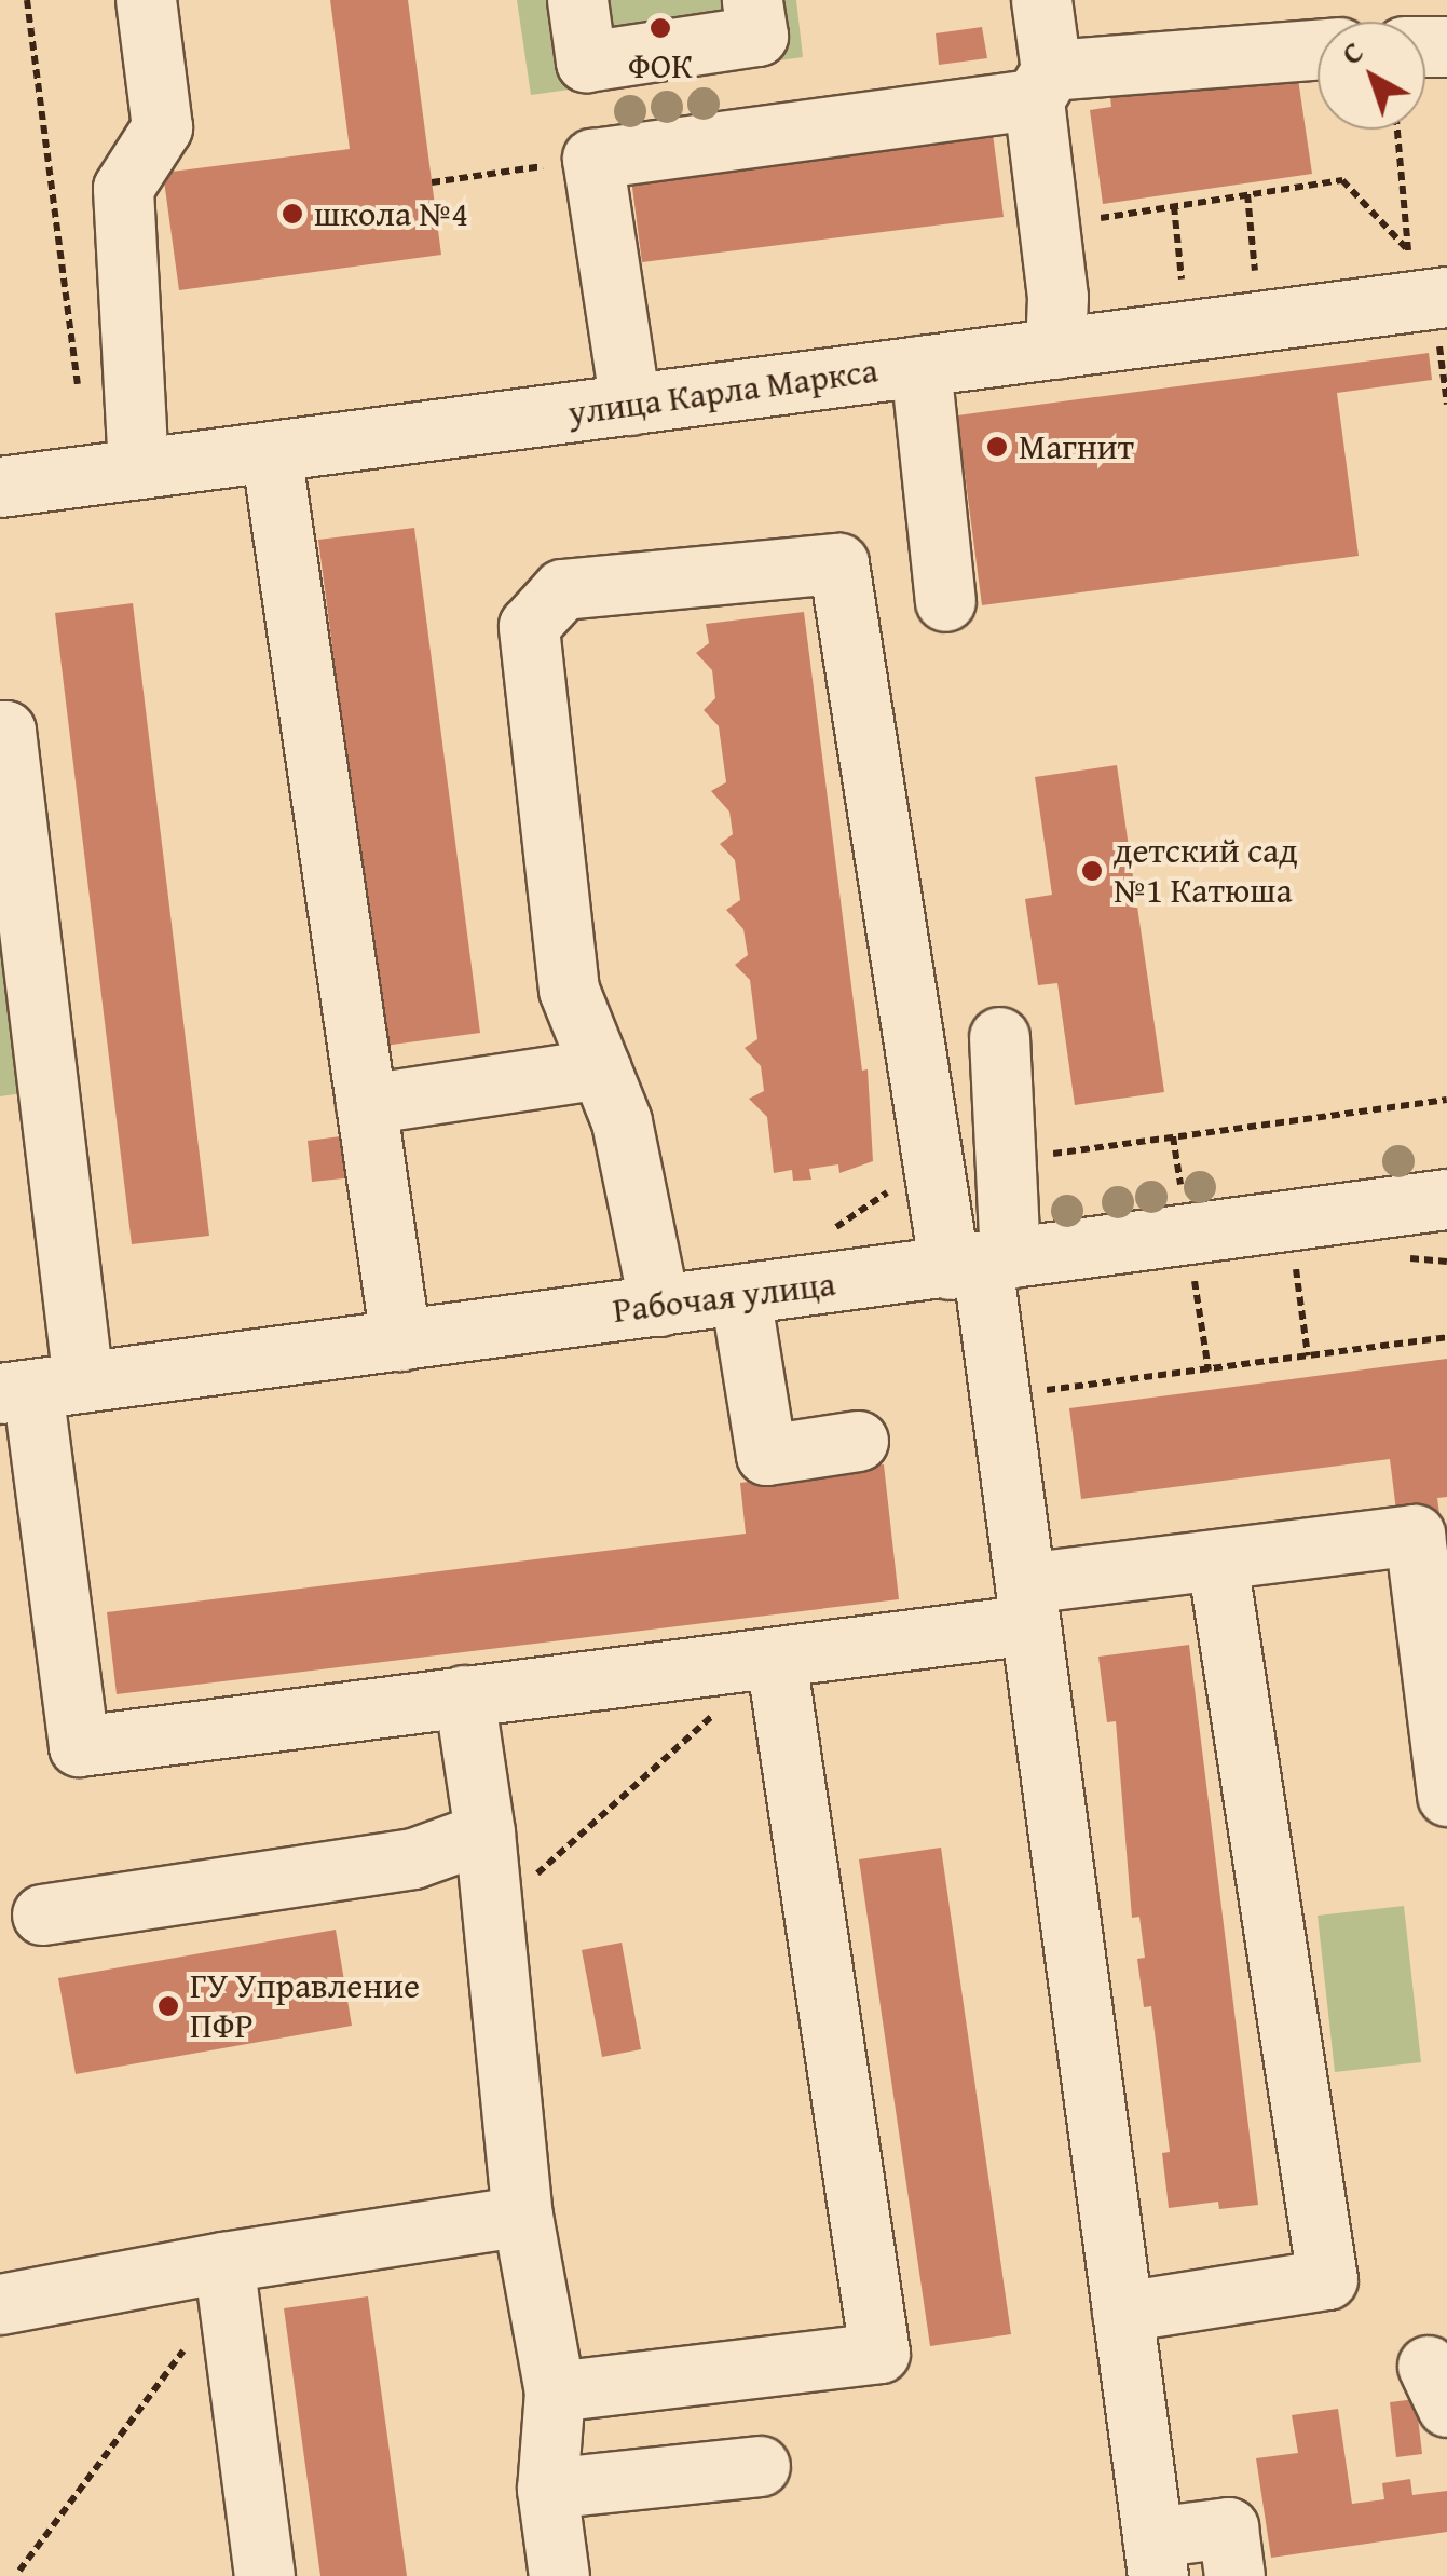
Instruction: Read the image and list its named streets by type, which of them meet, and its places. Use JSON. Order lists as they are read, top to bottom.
{
  "streets": {
    "street": ["улица Карла Маркса", "Рабочая улица"]
  },
  "places": [
    "ФОК",
    "школа №4",
    "Магнит",
    "детский сад №1 Катюша",
    "ГУ Управление ПФР"
  ],
  "north": "top left"
}
